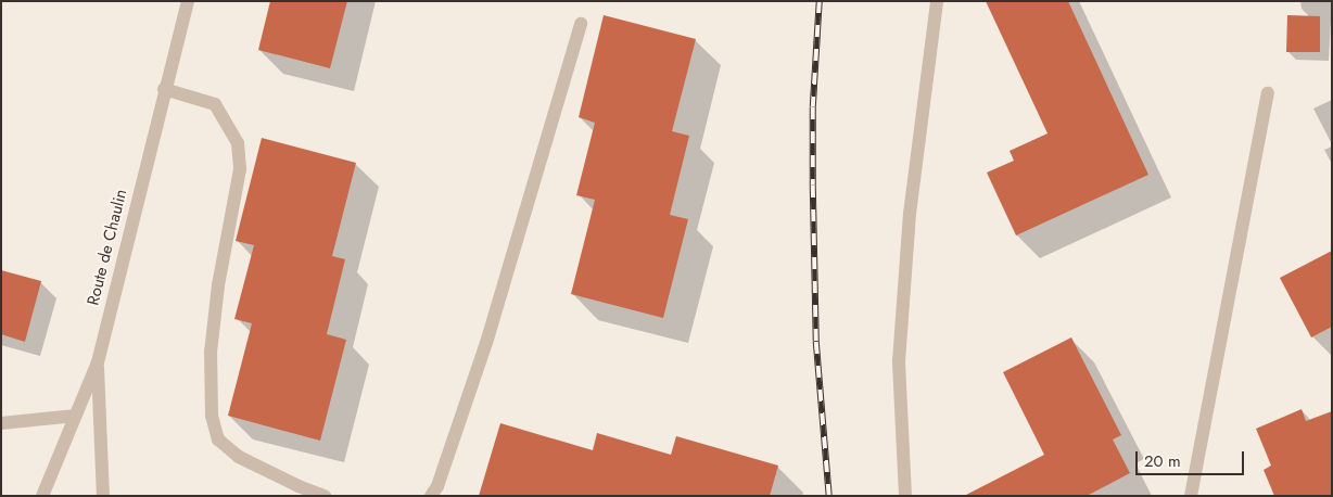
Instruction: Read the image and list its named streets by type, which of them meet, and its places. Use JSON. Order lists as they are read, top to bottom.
{
  "streets": {
    "street": ["Route de Chaulin"]
  },
  "scale_bar": "20 m"
}
